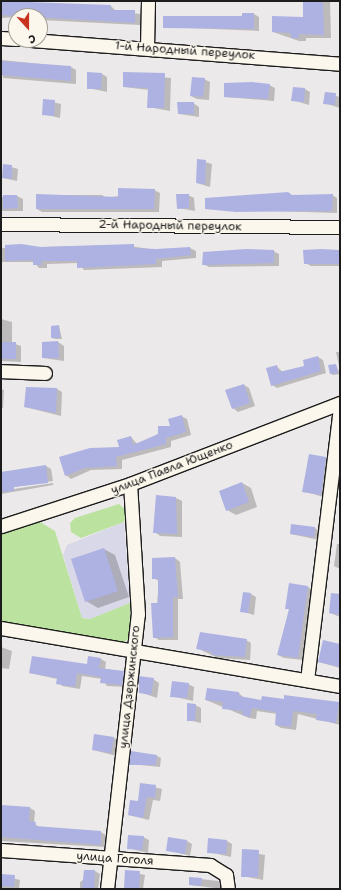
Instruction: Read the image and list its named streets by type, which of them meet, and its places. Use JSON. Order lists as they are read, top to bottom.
{
  "streets": {
    "street": [
      "1-й Народный переулок",
      "2-й Народный переулок",
      "улица Павла Ющенко",
      "улица Дзержинского",
      "улица Гоголя"
    ]
  },
  "crossings": [
    ["улица Павла Ющенко", "улица Дзержинского"],
    ["улица Дзержинского", "улица Гоголя"]
  ],
  "north": "bottom"
}
